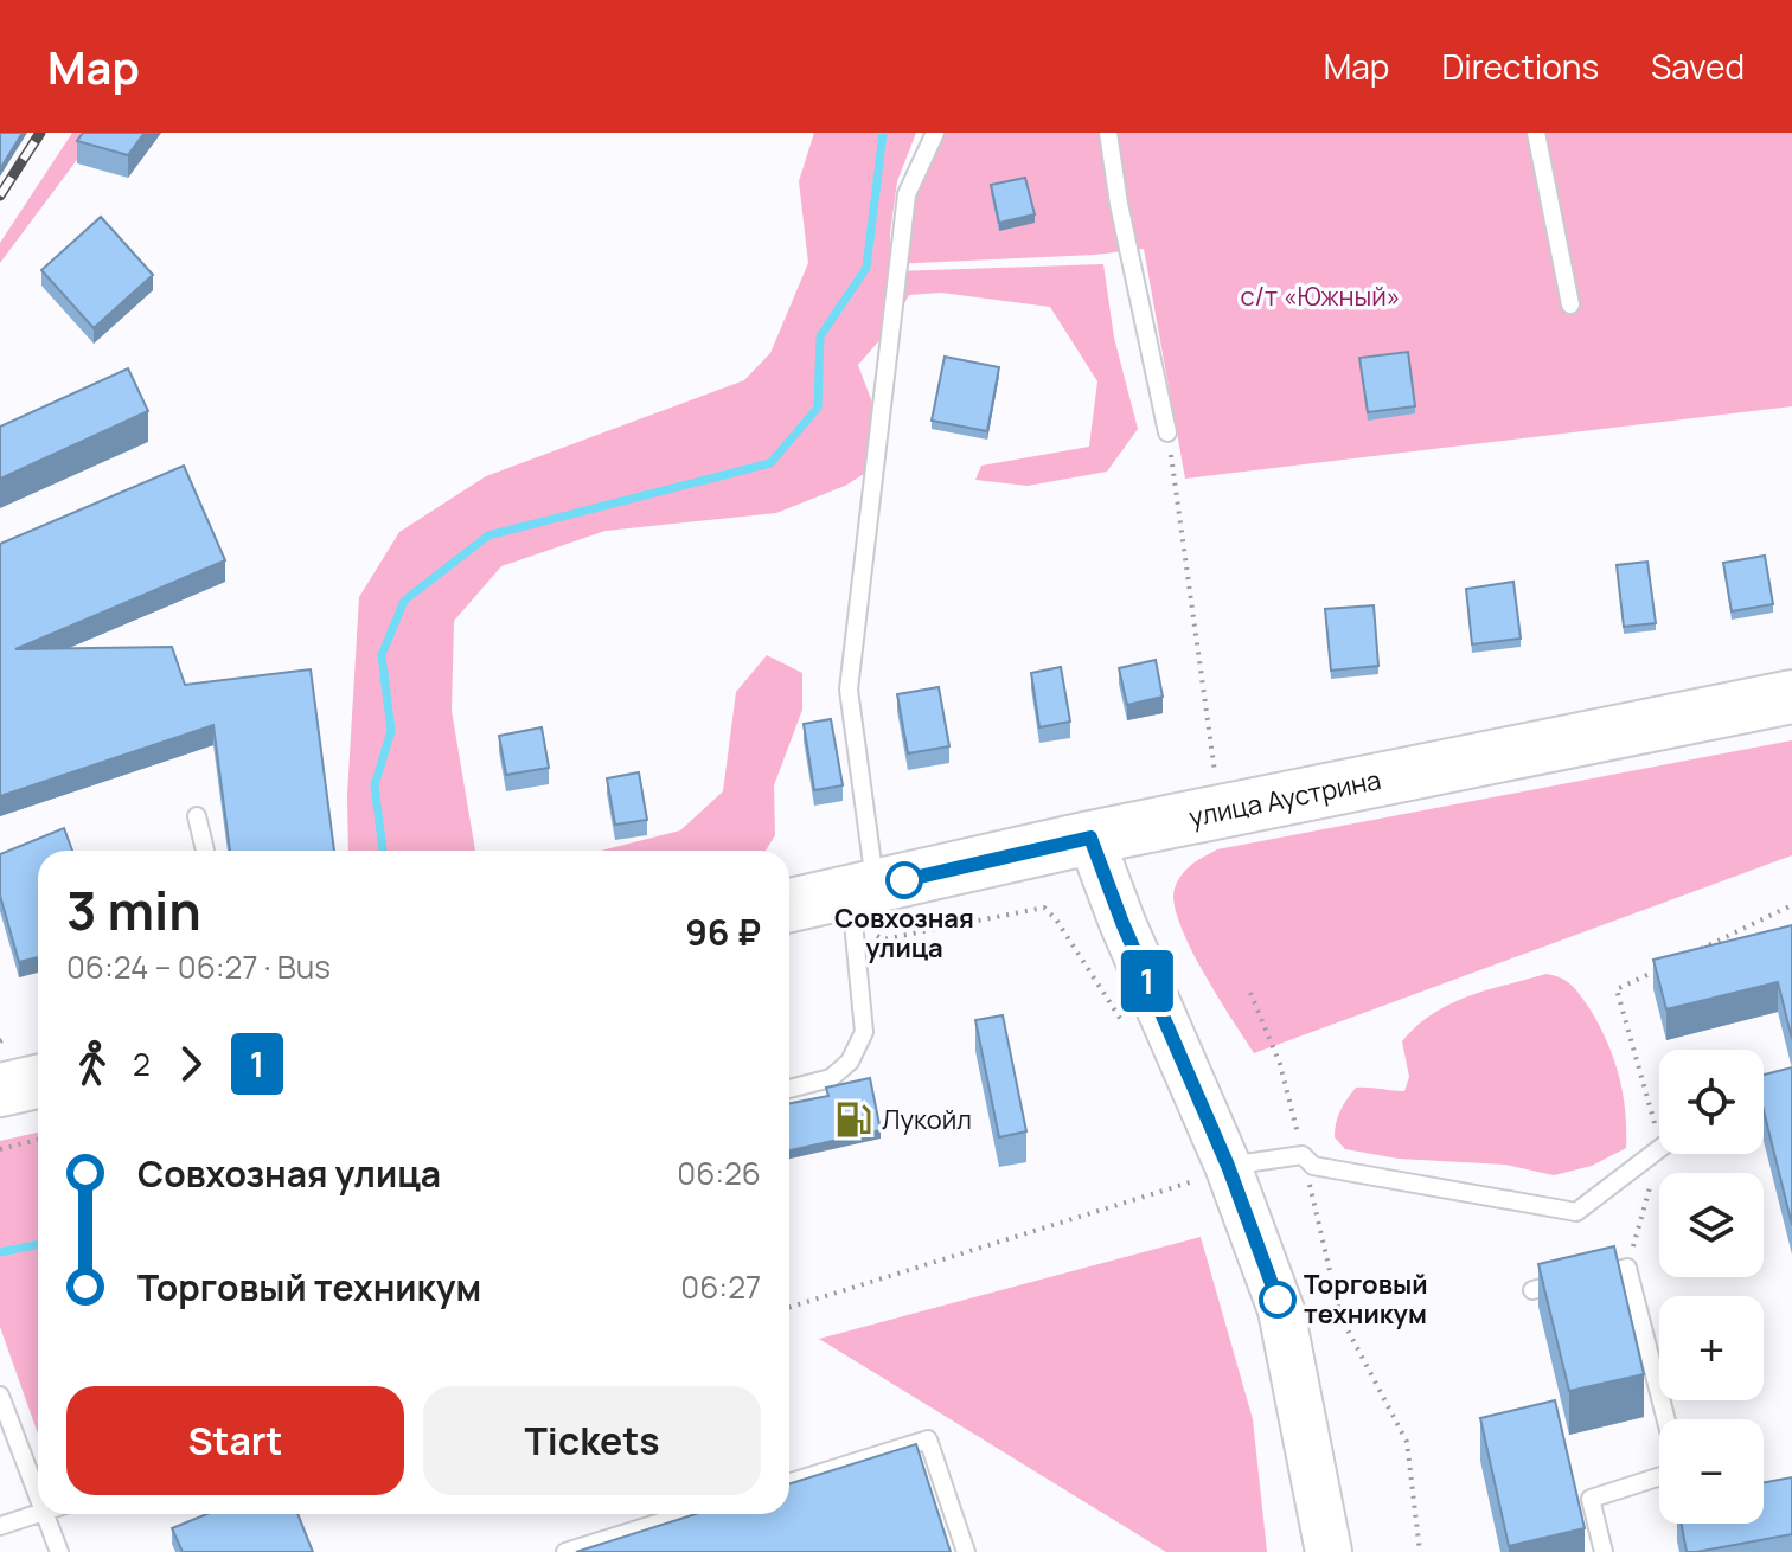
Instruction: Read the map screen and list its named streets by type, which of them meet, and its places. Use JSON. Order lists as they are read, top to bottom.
{
  "streets": {
    "main road": ["улица Аустрина"]
  },
  "parks": ["с/т «Южный»"],
  "places": {
    "other": ["Совхозная улица", "Торговый техникум"],
    "fuel station": ["Лукойл"]
  },
  "lines": ["bus line 1"],
  "page": {
    "header": "Map",
    "nav": ["Map", "Directions", "Saved"],
    "on_map": "1",
    "heading": ["3 min", "06:24 – 06:27 · Bus", "96 ₽"],
    "legs": ["2", "1"],
    "map_buttons": ["+", "−"],
    "list": [
      {
        "name": "Совхозная улица",
        "value": "06:26"
      },
      {
        "name": "Торговый техникум",
        "value": "06:27"
      }
    ],
    "buttons": ["Start", "Tickets"]
  }
}
